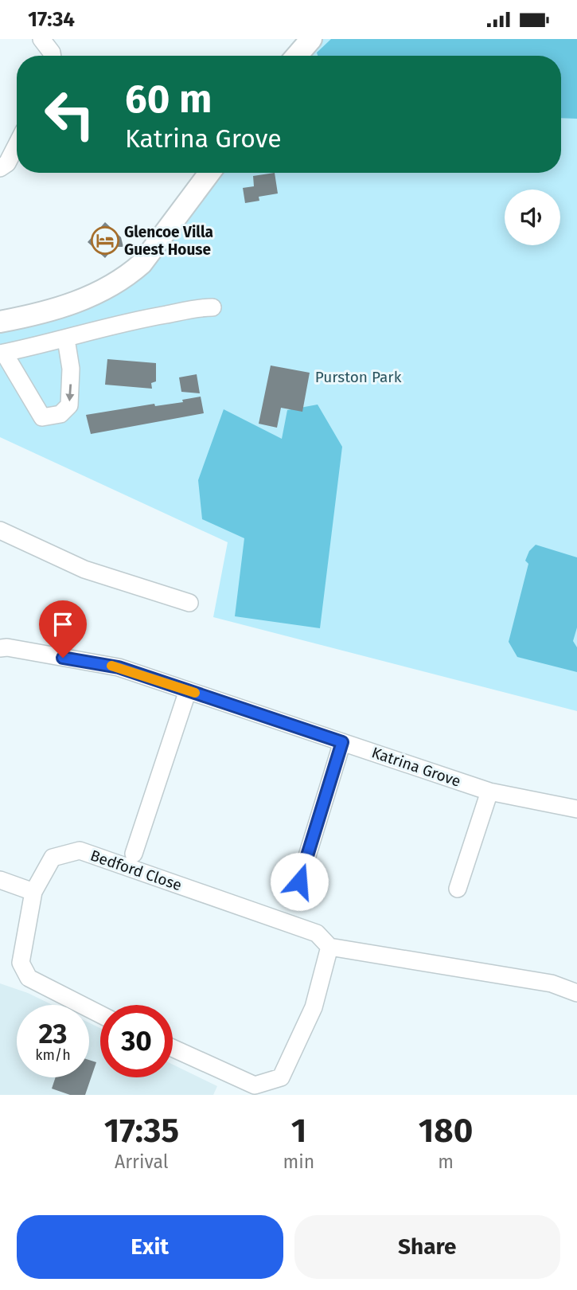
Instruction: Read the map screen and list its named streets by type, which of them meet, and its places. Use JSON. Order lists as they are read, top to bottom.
{
  "streets": {
    "street": ["Katrina Grove", "Bedford Close"]
  },
  "parks": ["Purston Park"],
  "places": {
    "hotel": ["Glencoe Villa Guest House"]
  },
  "page": {
    "status": "17:34",
    "turn": ["60 m", "Katrina Grove"],
    "speed": "23 km/h",
    "limit": "30",
    "eta": [
      "17:35",
      "Arrival",
      "1",
      "min",
      "180",
      "m"
    ],
    "buttons": ["Exit", "Share"]
  }
}
